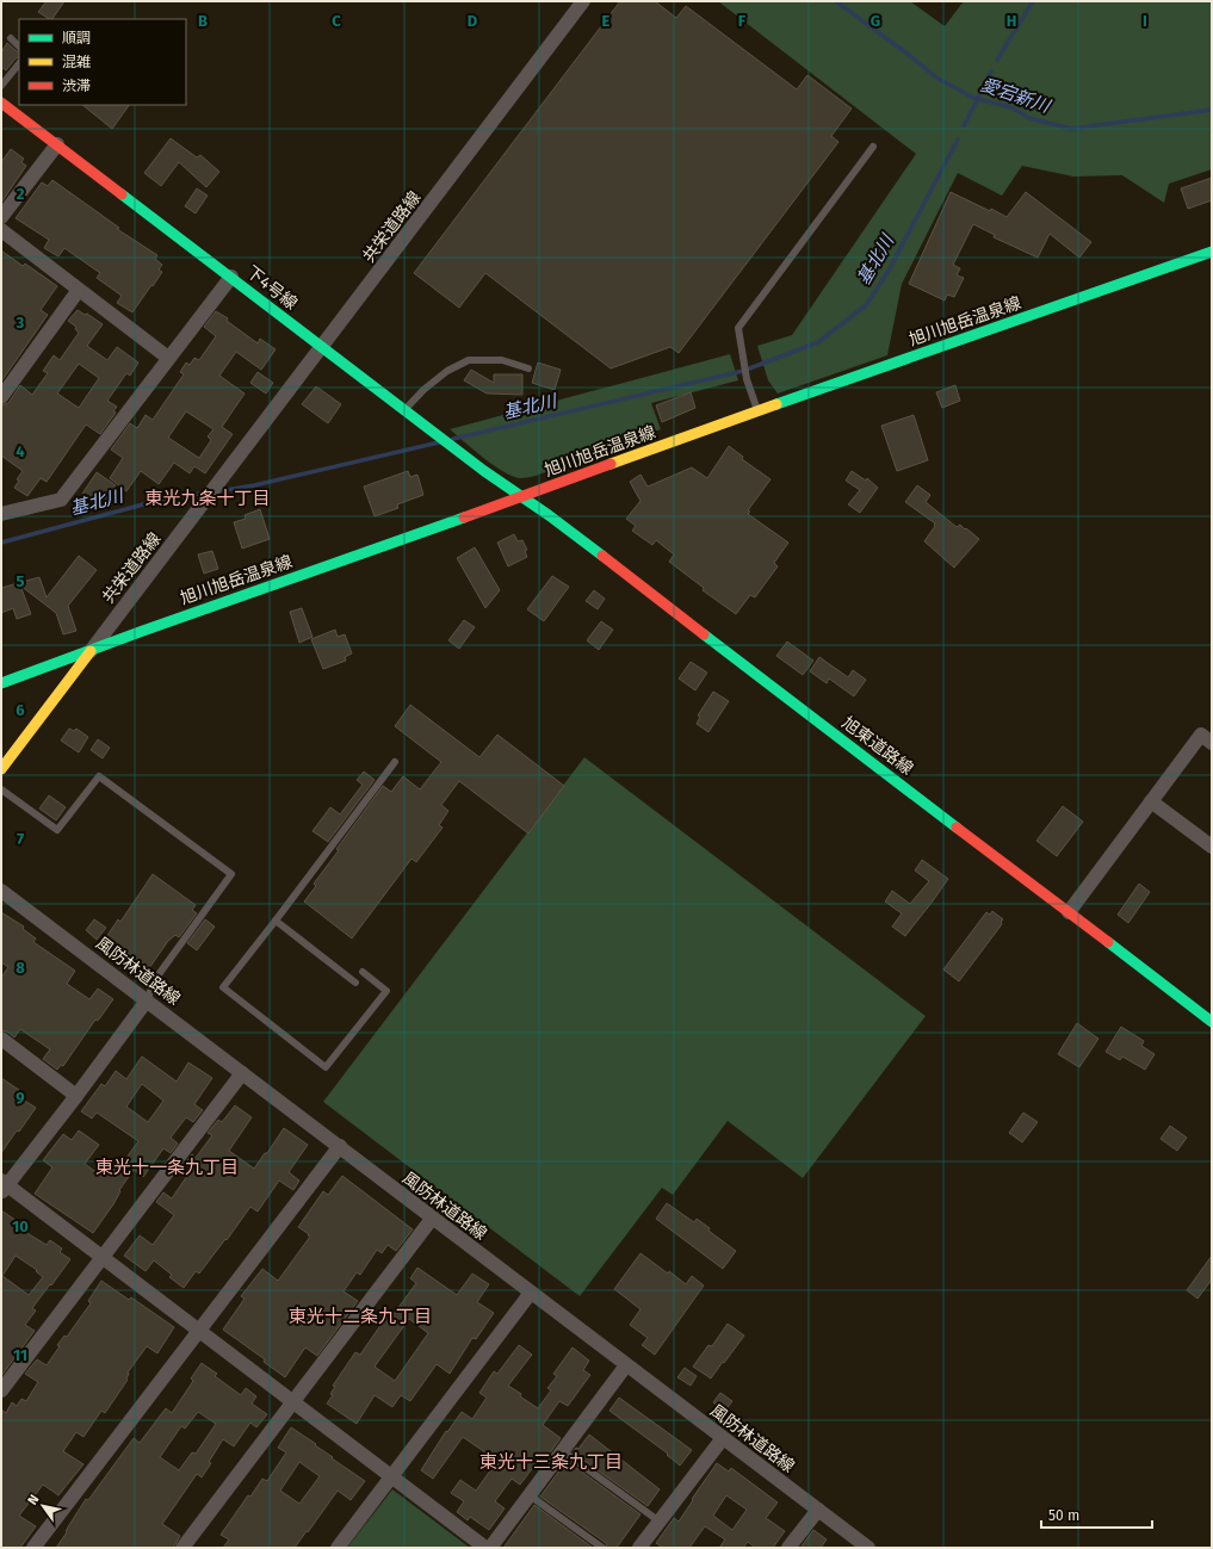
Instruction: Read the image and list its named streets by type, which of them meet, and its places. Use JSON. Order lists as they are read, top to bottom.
{
  "streets": {
    "street": [
      "共栄道路線",
      "下4号線",
      "旭川旭岳温泉線",
      "旭東道路線",
      "風防林道路線"
    ]
  },
  "crossings": [
    ["共栄道路線", "下4号線"],
    ["共栄道路線", "旭川旭岳温泉線"],
    ["下4号線", "旭川旭岳温泉線"],
    ["下4号線", "旭東道路線"],
    ["旭川旭岳温泉線", "旭東道路線"]
  ],
  "districts": [
    "東光九条十丁目",
    "東光十一条九丁目",
    "東光十二条九丁目",
    "東光十三条九丁目"
  ],
  "water": ["愛宕新川", "基北川"],
  "legend": ["順調", "混雑", "渋滞"],
  "scale_bar": "50 m",
  "north": "top left",
  "grid": {
    "columns": [
      "B",
      "C",
      "D",
      "E",
      "F",
      "G",
      "H",
      "I"
    ],
    "rows": [
      "2",
      "3",
      "4",
      "5",
      "6",
      "7",
      "8",
      "9",
      "10",
      "11"
    ]
  }
}
